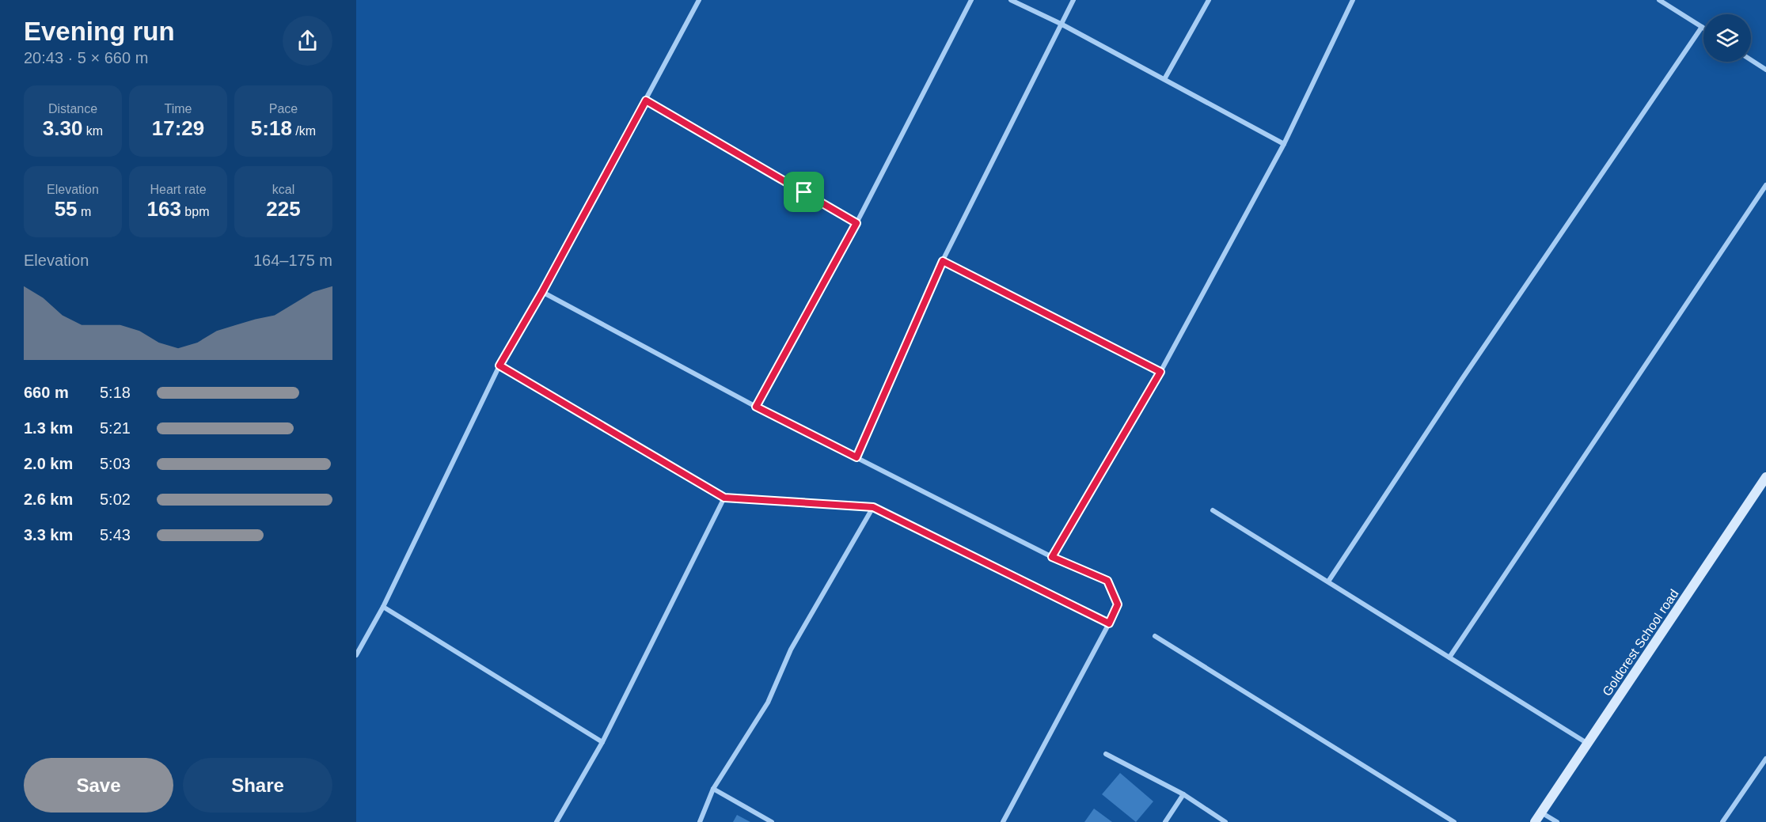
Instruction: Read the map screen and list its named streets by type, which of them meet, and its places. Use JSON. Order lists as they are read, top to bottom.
{
  "streets": {
    "street": ["Goldcrest School road"]
  },
  "page": {
    "heading": ["Evening run", "20:43 · 5 × 660 m"],
    "stats": [
      ["Distance", "3.30 km"],
      ["Time", "17:29"],
      ["Pace", "5:18 /km"],
      ["Elevation", "55 m"],
      ["Heart rate", "163 bpm"],
      ["kcal", "225"]
    ],
    "chart": ["Elevation", "164–175 m"],
    "list": [
      {
        "name": "660 m",
        "note": "5:18"
      },
      {
        "name": "1.3 km",
        "note": "5:21"
      },
      {
        "name": "2.0 km",
        "note": "5:03"
      },
      {
        "name": "2.6 km",
        "note": "5:02"
      },
      {
        "name": "3.3 km",
        "note": "5:43"
      }
    ],
    "buttons": ["Save", "Share"]
  }
}
